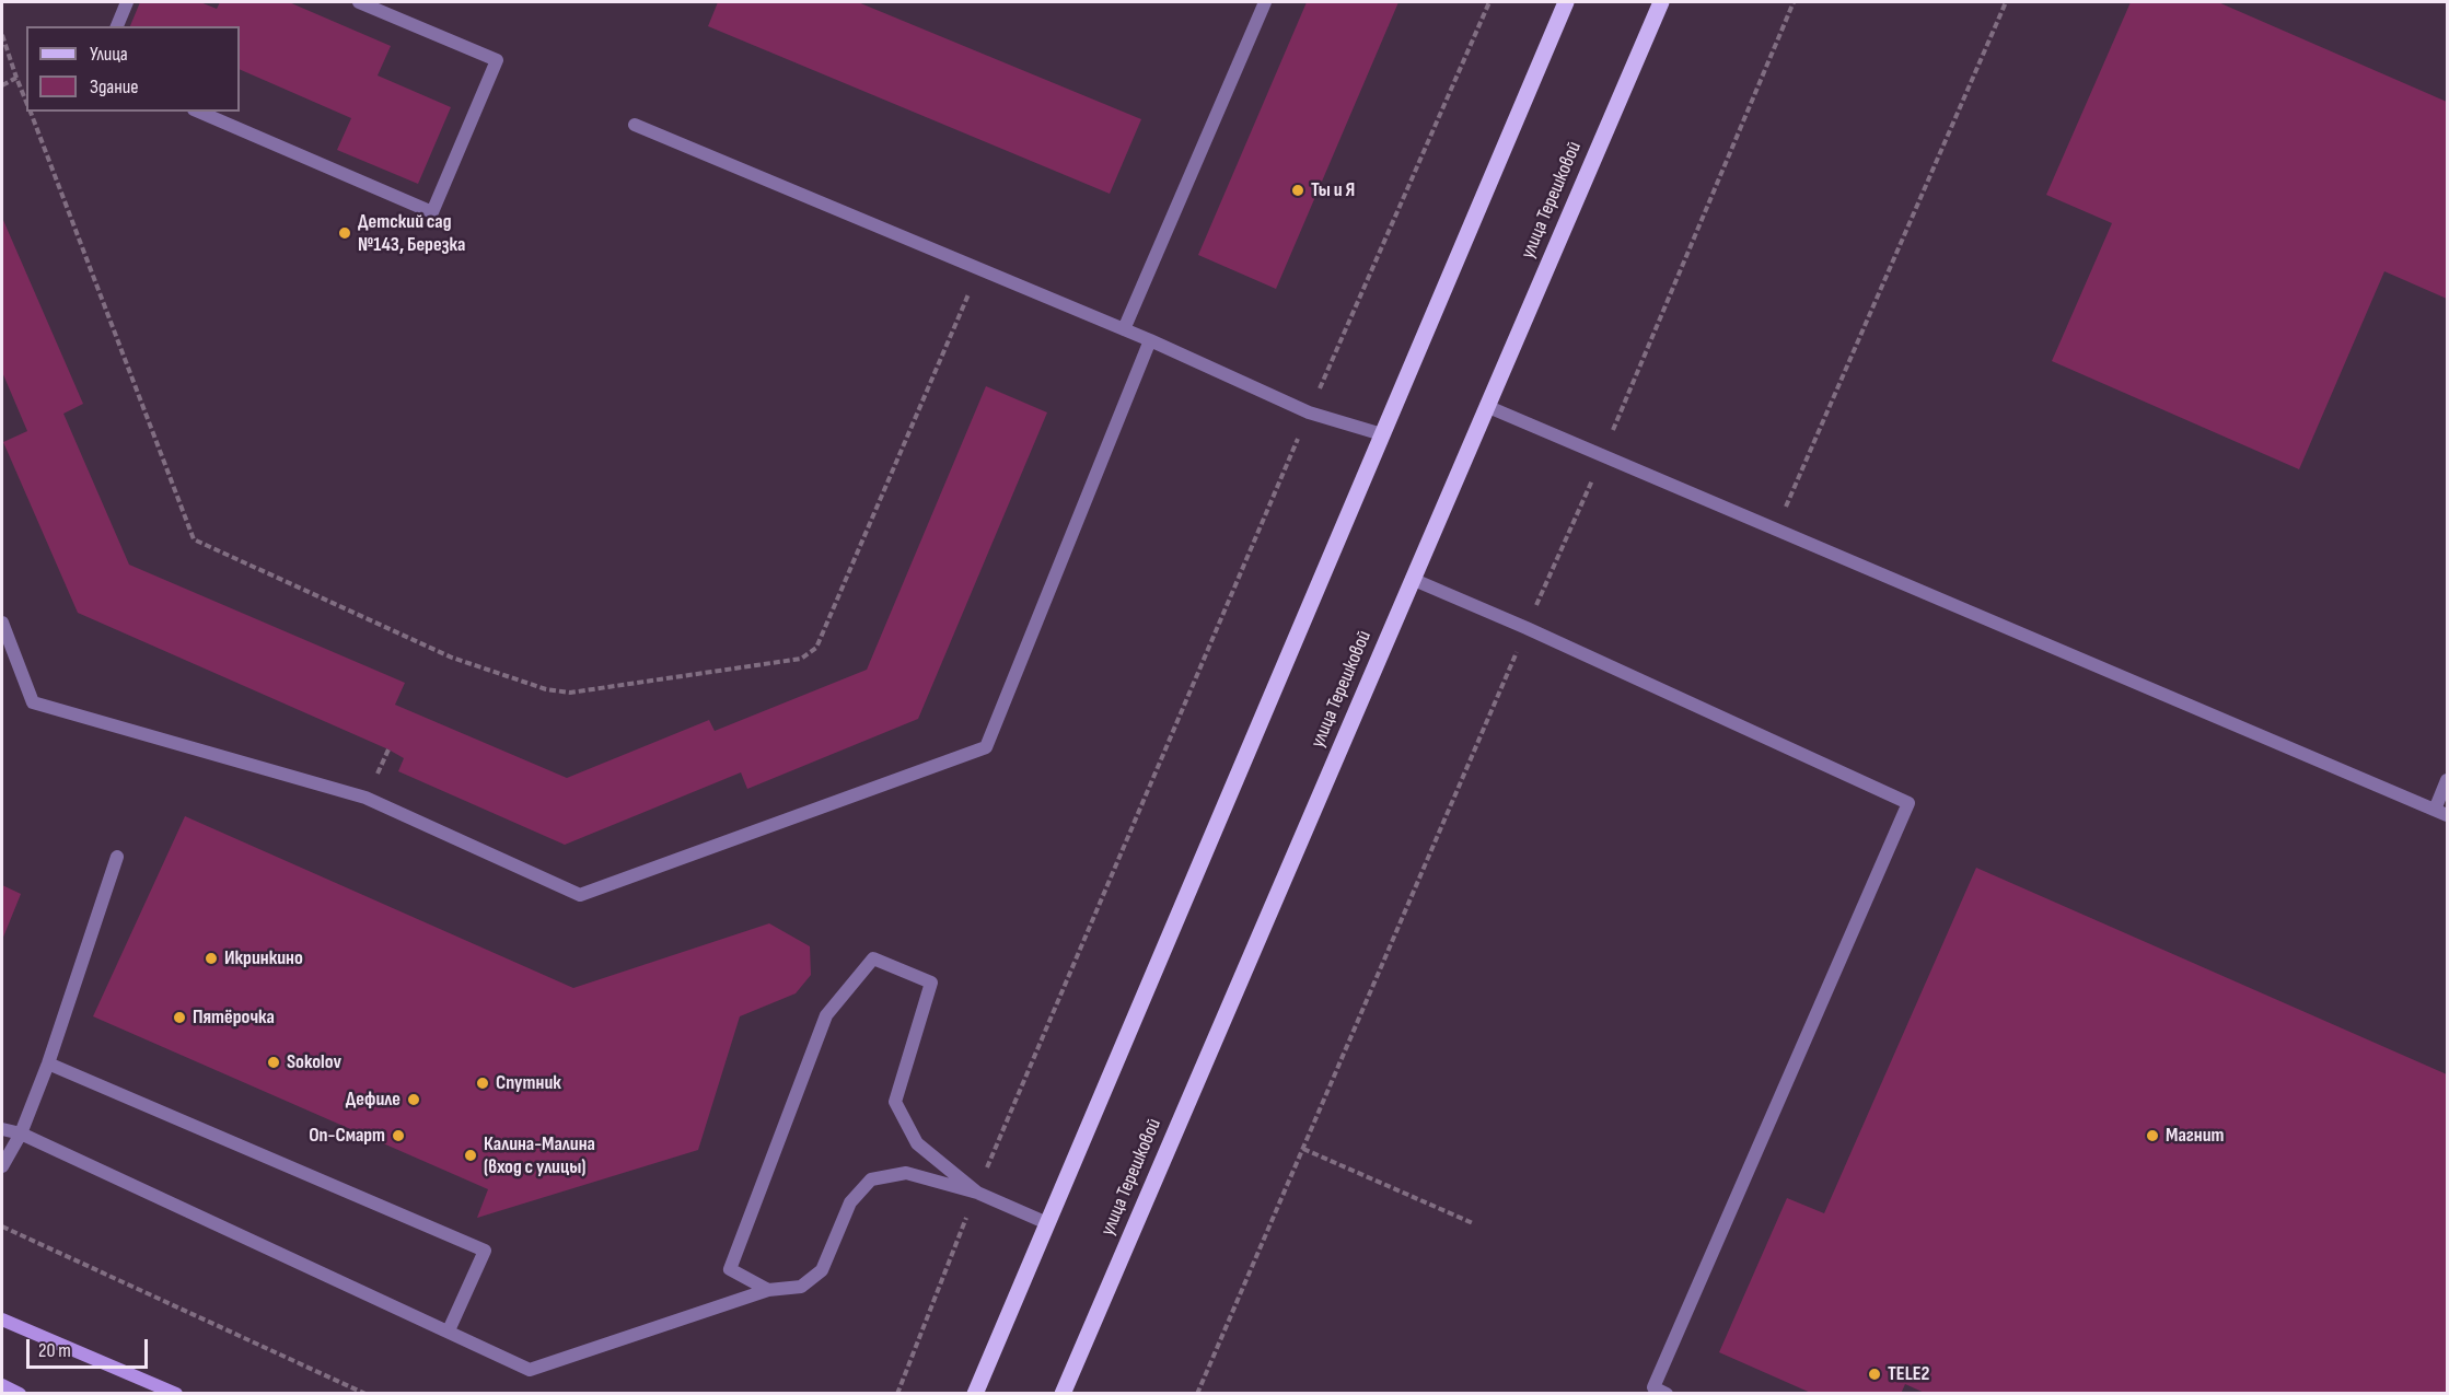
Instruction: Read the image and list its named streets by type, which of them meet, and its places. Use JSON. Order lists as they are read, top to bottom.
{
  "streets": {
    "main road": ["улица Терешковой"]
  },
  "places": [
    "Ты и Я",
    "Детский сад №143, Березка",
    "Икринкино",
    "Пятёрочка",
    "Sokolov",
    "Спутник",
    "Дефиле",
    "On-Смарт",
    "Магнит",
    "Калина-Малина (вход с улицы)",
    "TELE2"
  ],
  "legend": ["Улица", "Здание"],
  "scale_bar": "20 m"
}
